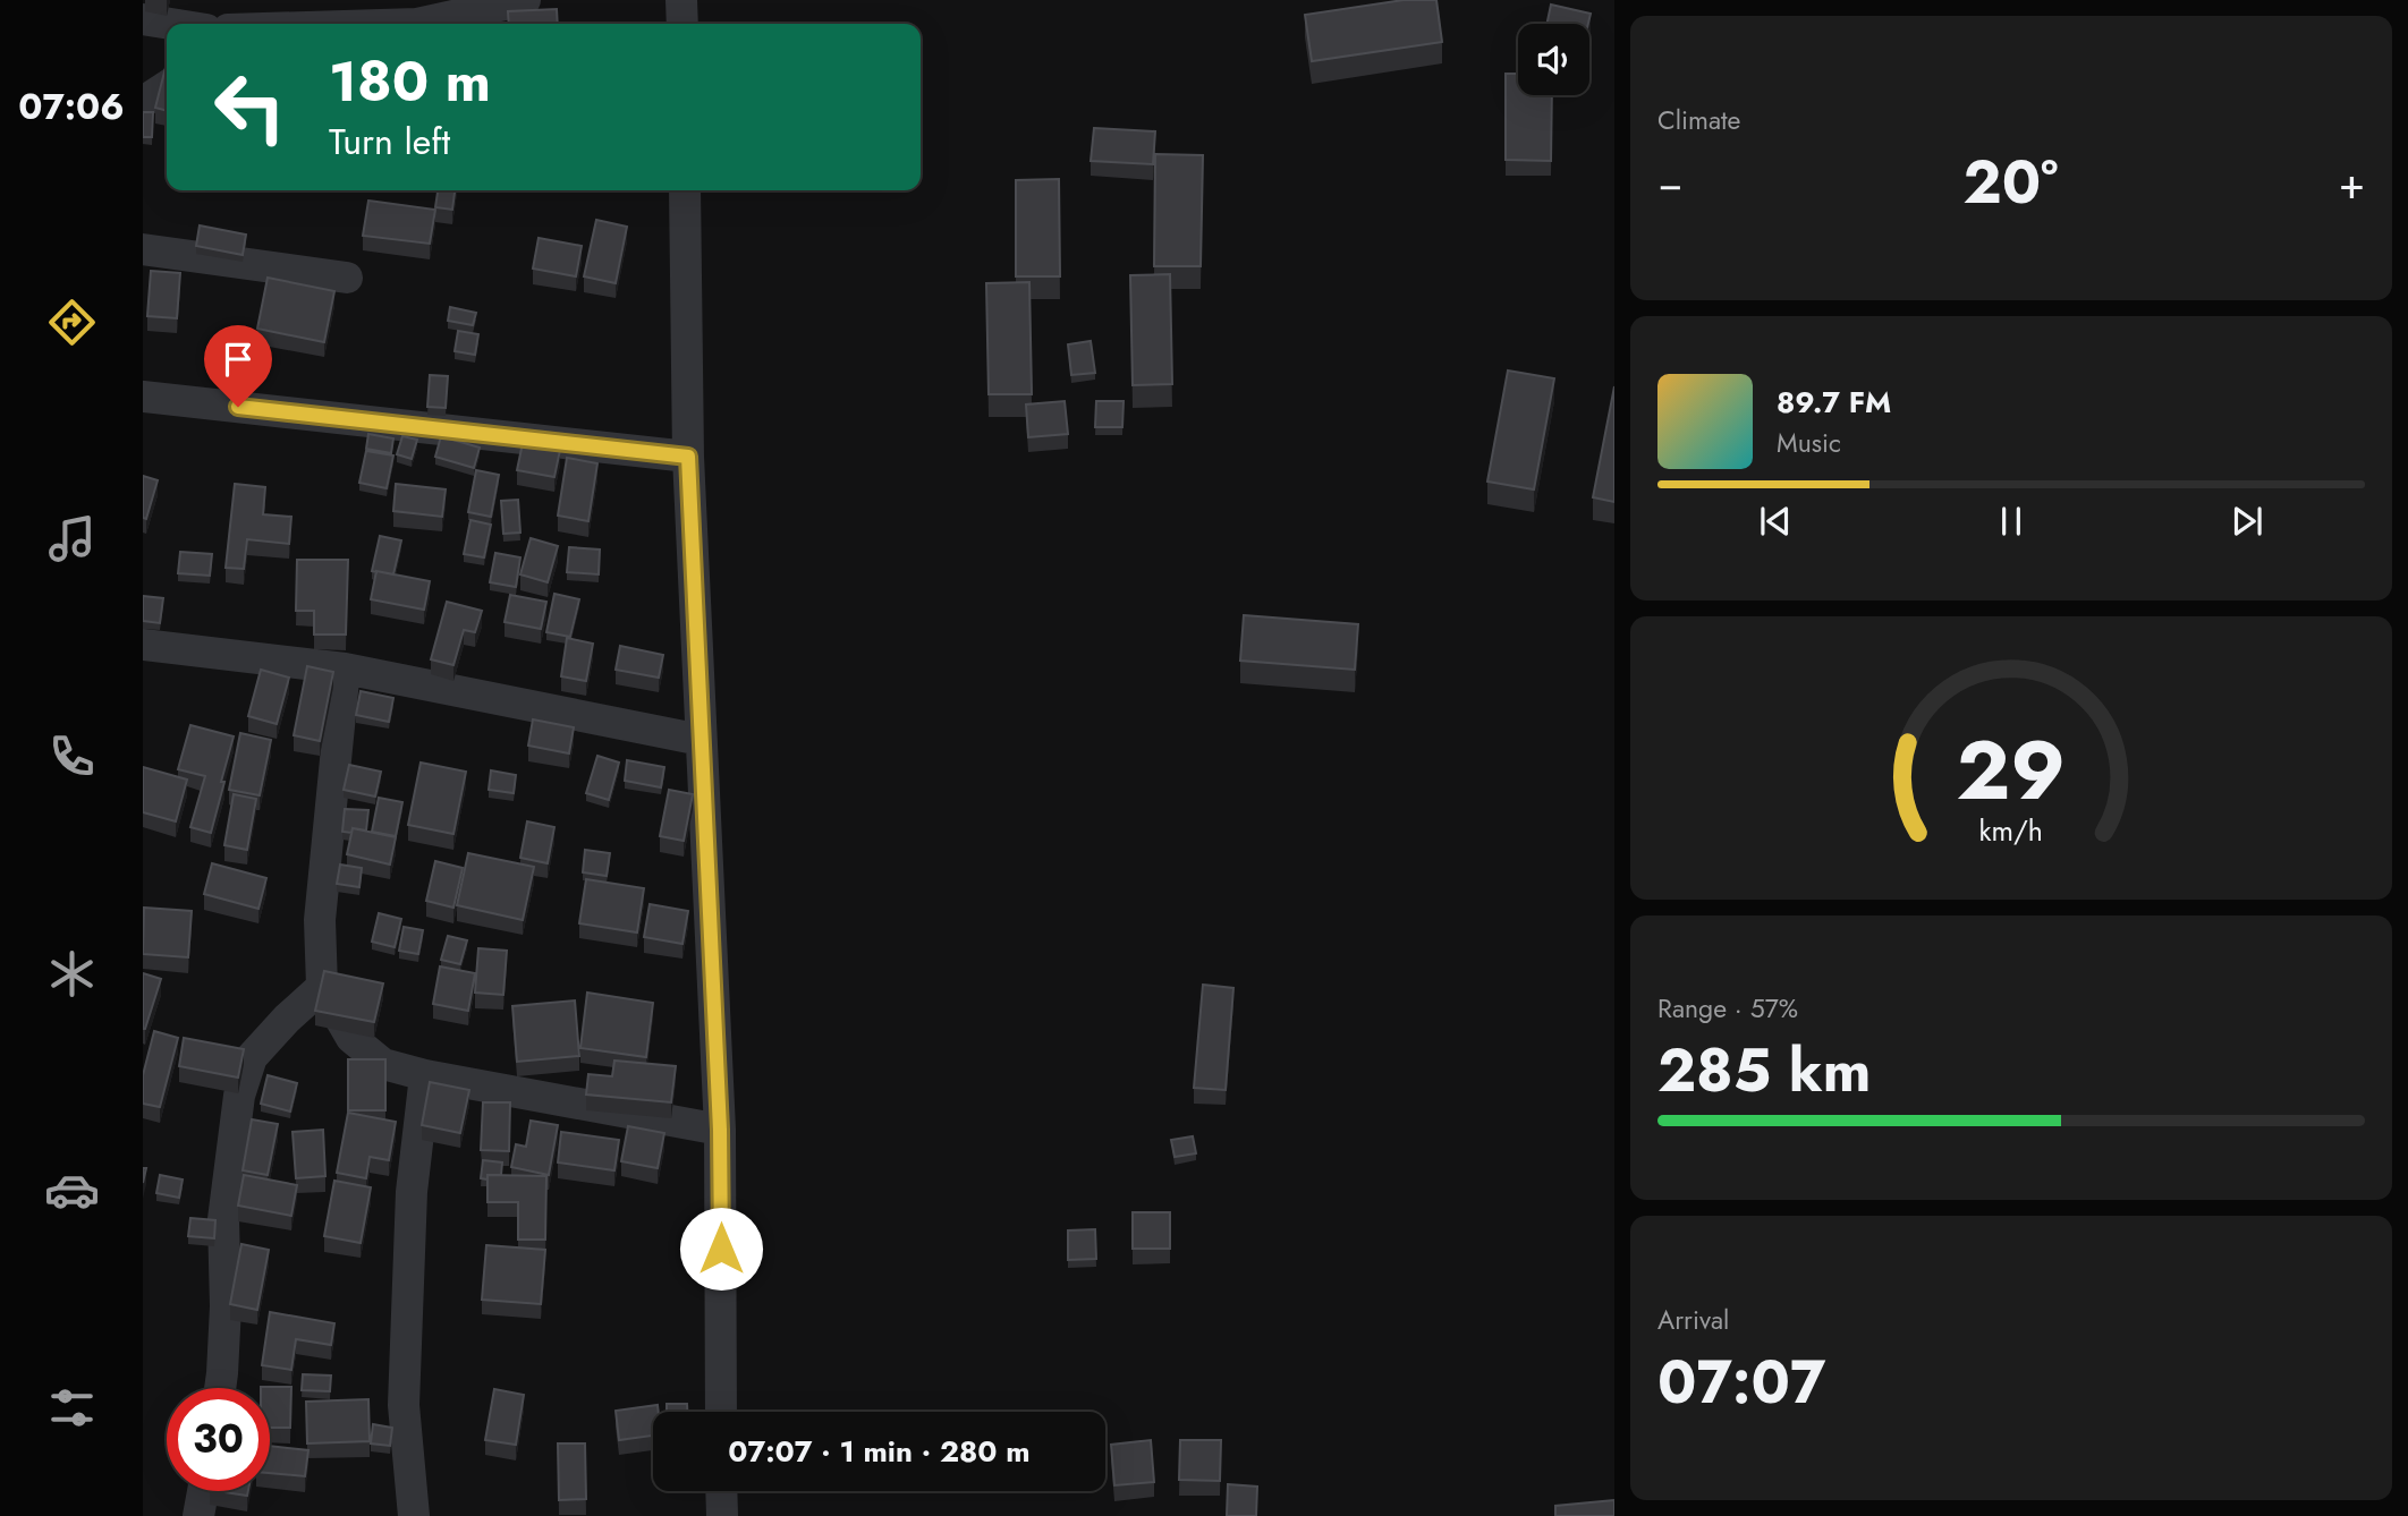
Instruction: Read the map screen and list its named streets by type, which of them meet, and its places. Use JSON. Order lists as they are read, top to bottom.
{
  "page": {
    "tabs": "07:06",
    "tile": [
      "Climate",
      ["Range · 57%", "285 km"],
      ["Arrival", "07:07"]
    ],
    "turn": ["180 m", "Turn left"],
    "heat": ["−", "20°", "+"],
    "song": ["89.7 FM", "Music"],
    "limit": "30",
    "trip": "07:07 · 1 min · 280 m",
    "gauge": ["29", "km/h"]
  }
}
